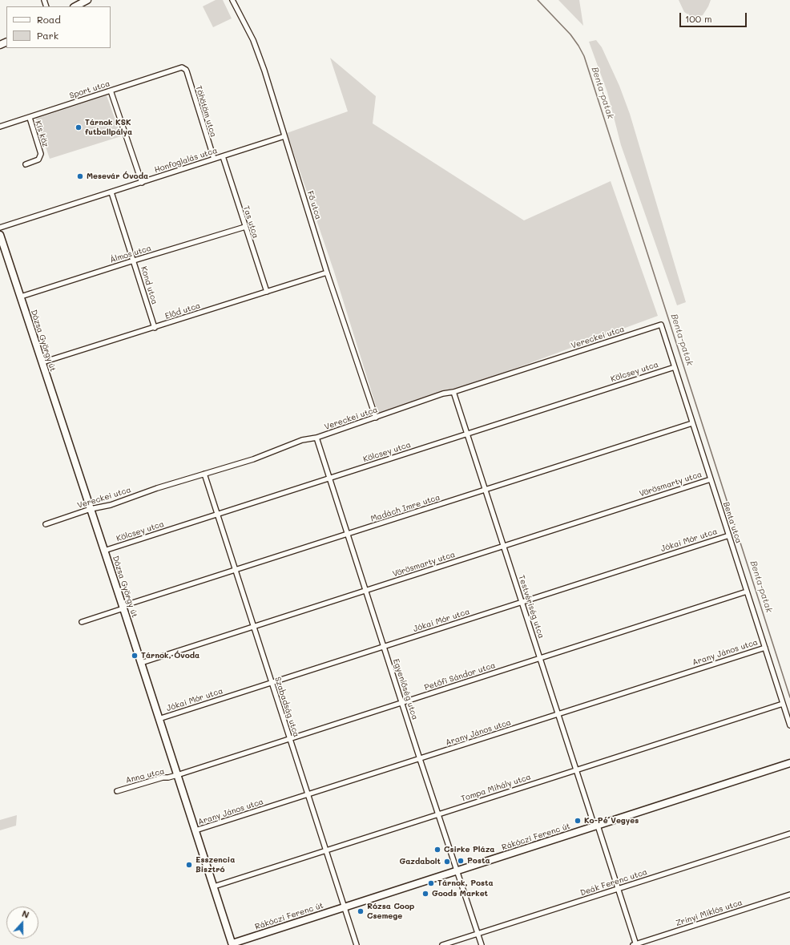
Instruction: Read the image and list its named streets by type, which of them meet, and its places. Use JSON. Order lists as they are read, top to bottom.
{
  "streets": {
    "street": [
      "Sport utca",
      "Töhötöm utca",
      "Kis köz",
      "Honfoglalás utca",
      "Fő utca",
      "Tas utca",
      "Álmos utca",
      "Kond utca",
      "Előd utca",
      "Vereckei utca",
      "Dózsa György út",
      "Kölcsey utca",
      "Vörösmarty utca",
      "Madách Imre utca",
      "Benta utca",
      "Jókai Mór utca",
      "Testvériség utca",
      "Arany János utca",
      "Petőfi Sándor utca",
      "Egyenlőség utca",
      "Szabadság utca",
      "Anna utca",
      "Tompa Mihály utca",
      "Rákóczi Ferenc út",
      "Deák Ferenc utca",
      "Zrínyi Miklós utca"
    ]
  },
  "crossings": [
    ["Sport utca", "Töhötöm utca"],
    ["Sport utca", "Kis köz"],
    ["Töhötöm utca", "Honfoglalás utca"],
    ["Honfoglalás utca", "Fő utca"],
    ["Honfoglalás utca", "Tas utca"],
    ["Honfoglalás utca", "Kond utca"],
    ["Fő utca", "Előd utca"],
    ["Fő utca", "Vereckei utca"],
    ["Tas utca", "Álmos utca"],
    ["Tas utca", "Előd utca"],
    ["Álmos utca", "Kond utca"],
    ["Álmos utca", "Dózsa György út"],
    ["Kond utca", "Előd utca"],
    ["Előd utca", "Dózsa György út"],
    ["Vereckei utca", "Dózsa György út"],
    ["Vereckei utca", "Benta utca"],
    ["Vereckei utca", "Testvériség utca"],
    ["Vereckei utca", "Egyenlőség utca"],
    ["Vereckei utca", "Szabadság utca"],
    ["Dózsa György út", "Kölcsey utca"],
    ["Dózsa György út", "Vörösmarty utca"],
    ["Dózsa György út", "Madách Imre utca"],
    ["Dózsa György út", "Jókai Mór utca"],
    ["Dózsa György út", "Arany János utca"],
    ["Dózsa György út", "Petőfi Sándor utca"],
    ["Dózsa György út", "Anna utca"],
    ["Dózsa György út", "Tompa Mihály utca"],
    ["Dózsa György út", "Rákóczi Ferenc út"],
    ["Kölcsey utca", "Benta utca"],
    ["Kölcsey utca", "Testvériség utca"],
    ["Kölcsey utca", "Egyenlőség utca"],
    ["Kölcsey utca", "Szabadság utca"],
    ["Vörösmarty utca", "Benta utca"],
    ["Vörösmarty utca", "Testvériség utca"],
    ["Vörösmarty utca", "Egyenlőség utca"],
    ["Vörösmarty utca", "Szabadság utca"],
    ["Madách Imre utca", "Benta utca"],
    ["Madách Imre utca", "Testvériség utca"],
    ["Madách Imre utca", "Egyenlőség utca"],
    ["Madách Imre utca", "Szabadság utca"],
    ["Benta utca", "Jókai Mór utca"],
    ["Benta utca", "Arany János utca"],
    ["Benta utca", "Petőfi Sándor utca"],
    ["Benta utca", "Tompa Mihály utca"],
    ["Jókai Mór utca", "Testvériség utca"],
    ["Jókai Mór utca", "Egyenlőség utca"],
    ["Jókai Mór utca", "Szabadság utca"],
    ["Testvériség utca", "Arany János utca"],
    ["Testvériség utca", "Petőfi Sándor utca"],
    ["Testvériség utca", "Tompa Mihály utca"],
    ["Testvériség utca", "Rákóczi Ferenc út"],
    ["Testvériség utca", "Deák Ferenc utca"],
    ["Testvériség utca", "Zrínyi Miklós utca"],
    ["Arany János utca", "Egyenlőség utca"],
    ["Arany János utca", "Szabadság utca"],
    ["Petőfi Sándor utca", "Egyenlőség utca"],
    ["Petőfi Sándor utca", "Szabadság utca"],
    ["Petőfi Sándor utca", "Anna utca"],
    ["Egyenlőség utca", "Tompa Mihály utca"],
    ["Egyenlőség utca", "Rákóczi Ferenc út"],
    ["Egyenlőség utca", "Deák Ferenc utca"],
    ["Szabadság utca", "Tompa Mihály utca"],
    ["Szabadság utca", "Rákóczi Ferenc út"]
  ],
  "water": ["Benta-patak"],
  "places": [
    "Tárnok KSK futballpálya",
    "Mesevár Óvoda",
    "Tárnok, Óvoda",
    "Ko-Pé Vegyes",
    "Csirke Pláza",
    "Posta",
    "Gazdabolt",
    "Esszencia Bisztró",
    "Tárnok, Posta",
    "Goods Market",
    "Rózsa Coop Csemege"
  ],
  "legend": ["Road", "Park"],
  "scale_bar": "100 m",
  "north": "top"
}
